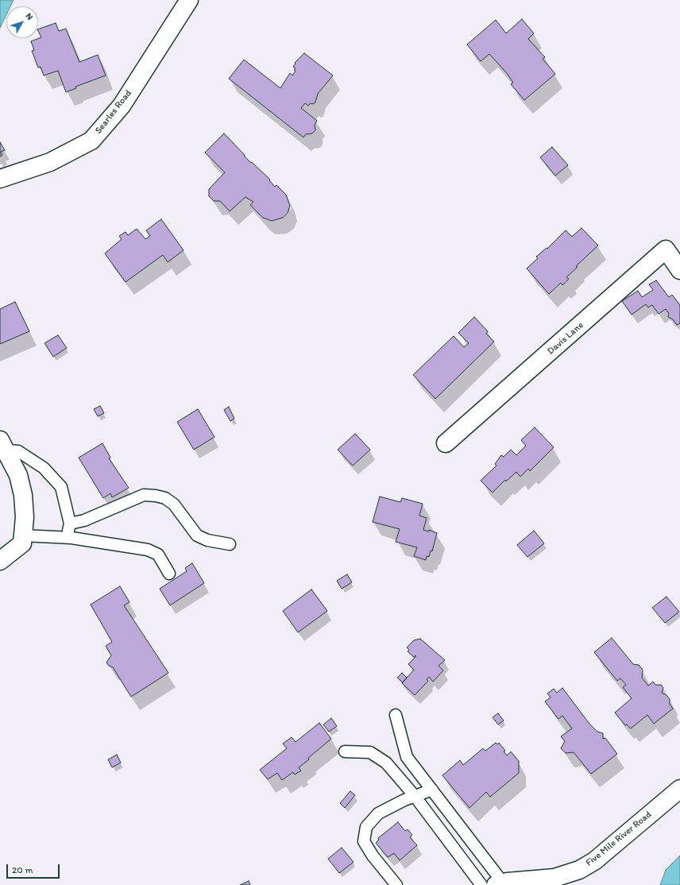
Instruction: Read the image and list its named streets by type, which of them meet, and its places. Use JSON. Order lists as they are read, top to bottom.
{
  "streets": {
    "street": ["Searles Road", "Davis Lane", "Five Mile River Road"]
  },
  "scale_bar": "20 m",
  "north": "top right"
}
